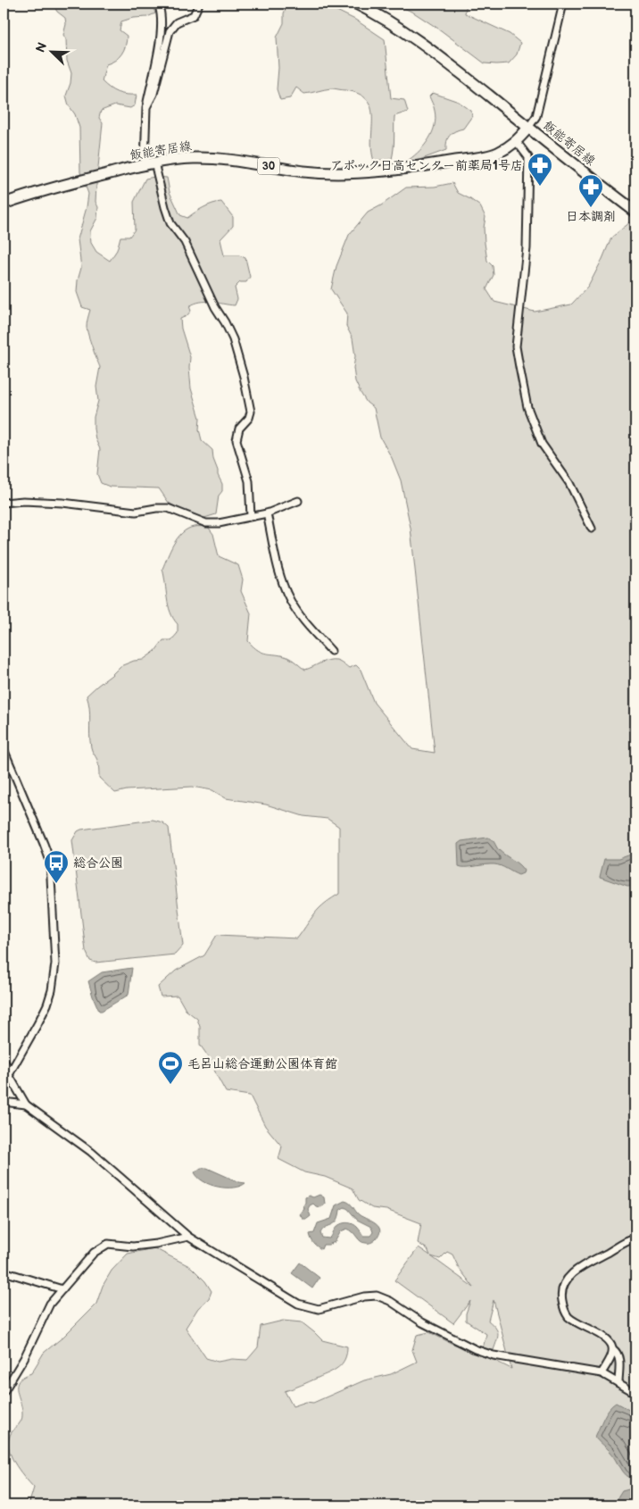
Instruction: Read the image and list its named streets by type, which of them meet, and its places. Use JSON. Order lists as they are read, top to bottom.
{
  "streets": {
    "main road": ["飯能寄居線", "30"]
  },
  "places": {
    "pharmacy": ["アポック日高センター前薬局1号店", "日本調剤"],
    "bus stop": ["総合公園"],
    "sports": ["毛呂山総合運動公園体育館"]
  },
  "north": "top left"
}
